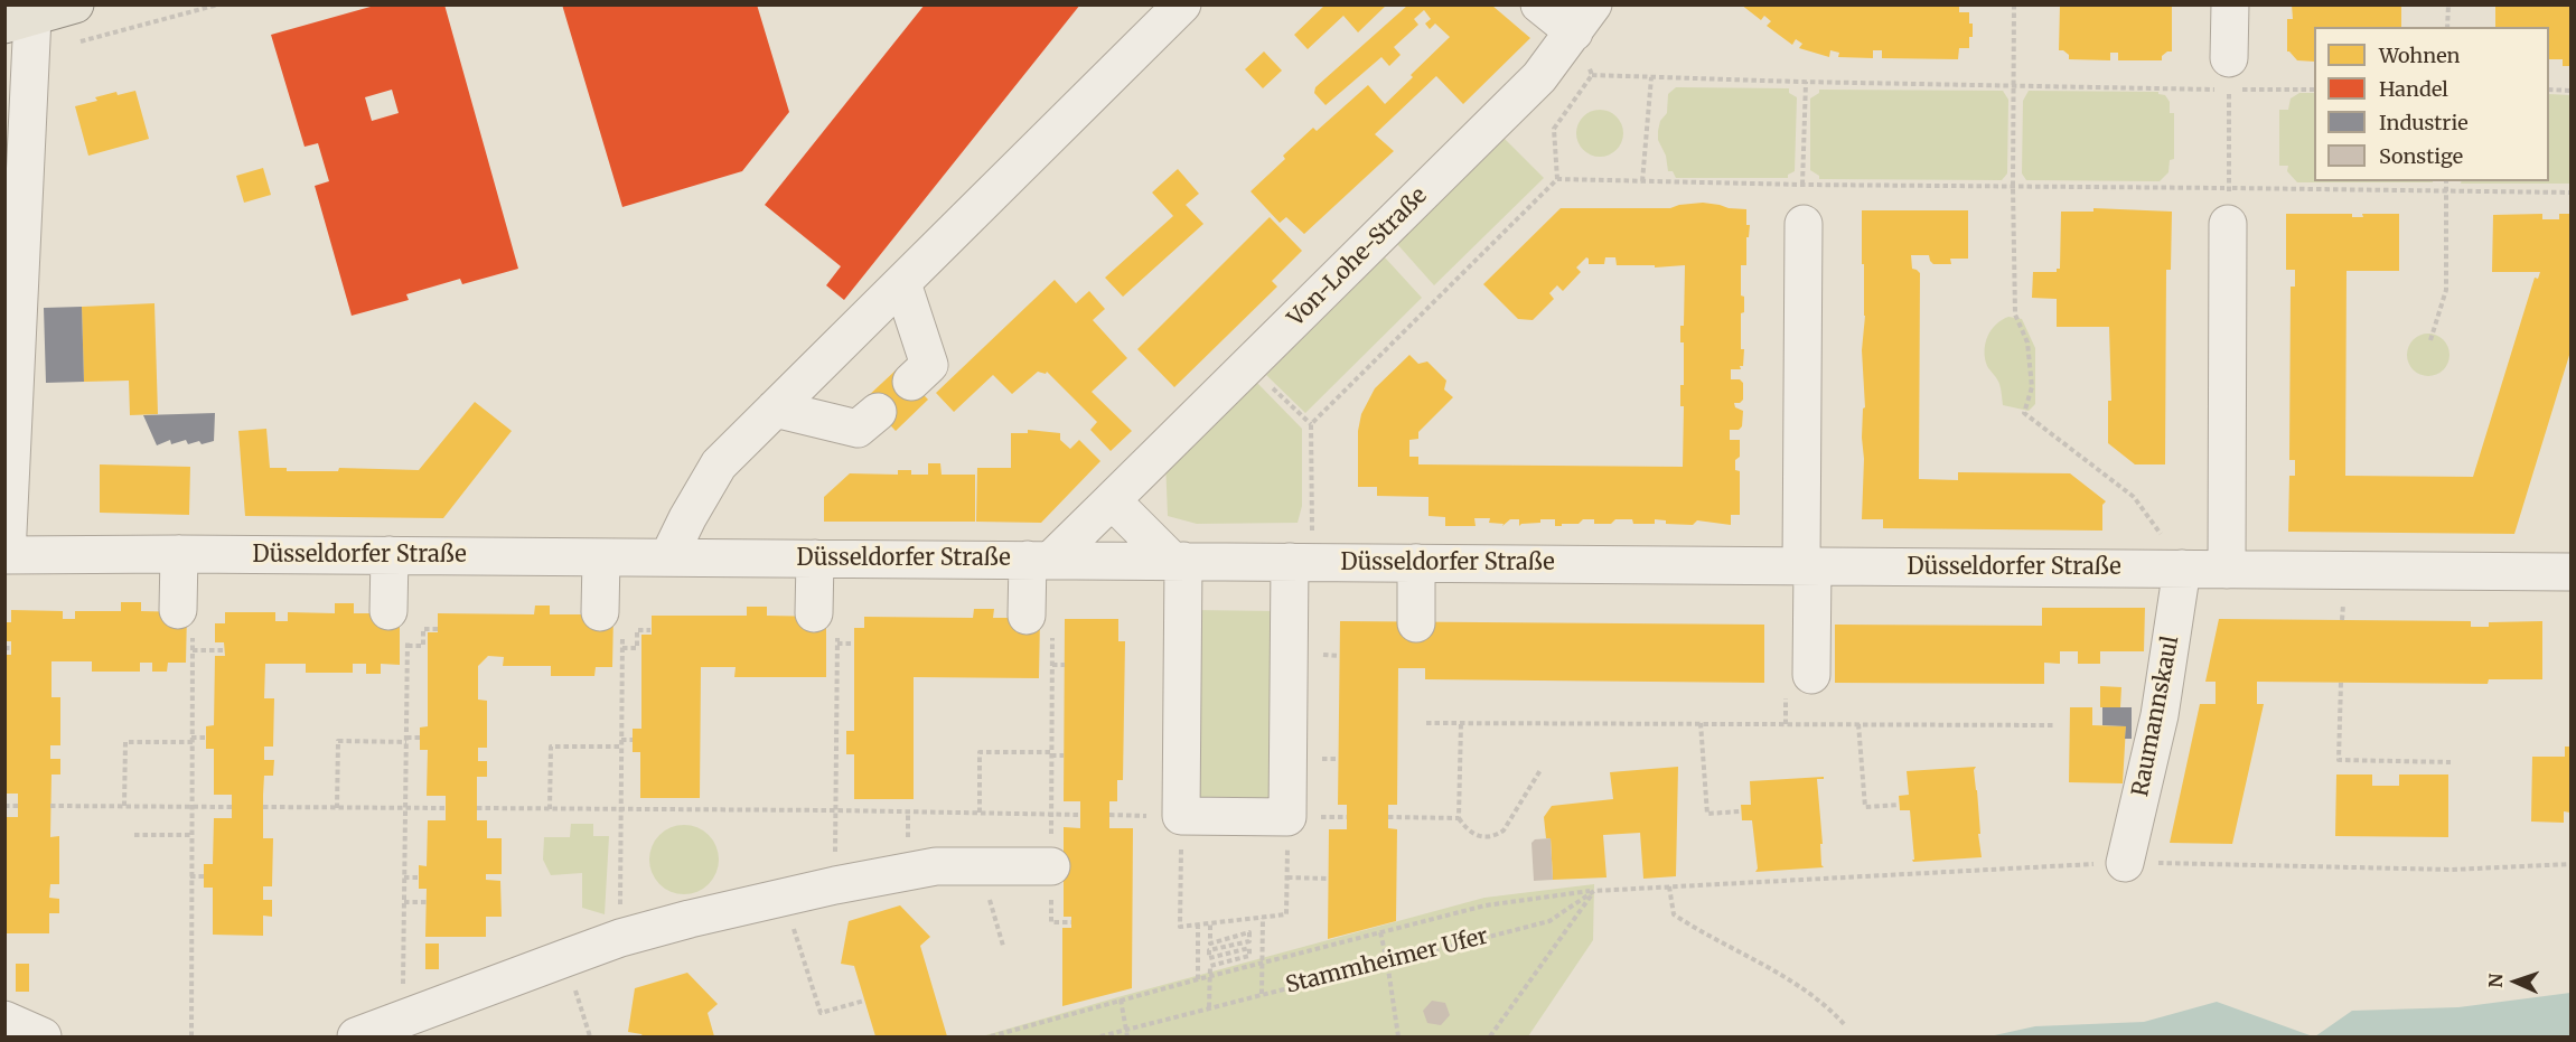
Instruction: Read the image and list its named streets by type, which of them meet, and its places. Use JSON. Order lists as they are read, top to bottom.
{
  "streets": {
    "street": ["Von-Lohe-Straße", "Düsseldorfer Straße", "Raumannskaul"],
    "path": ["Stammheimer Ufer"]
  },
  "crossings": [
    ["Von-Lohe-Straße", "Düsseldorfer Straße"],
    ["Düsseldorfer Straße", "Raumannskaul"]
  ],
  "legend": [
    "Wohnen",
    "Handel",
    "Industrie",
    "Sonstige"
  ],
  "north": "left"
}
